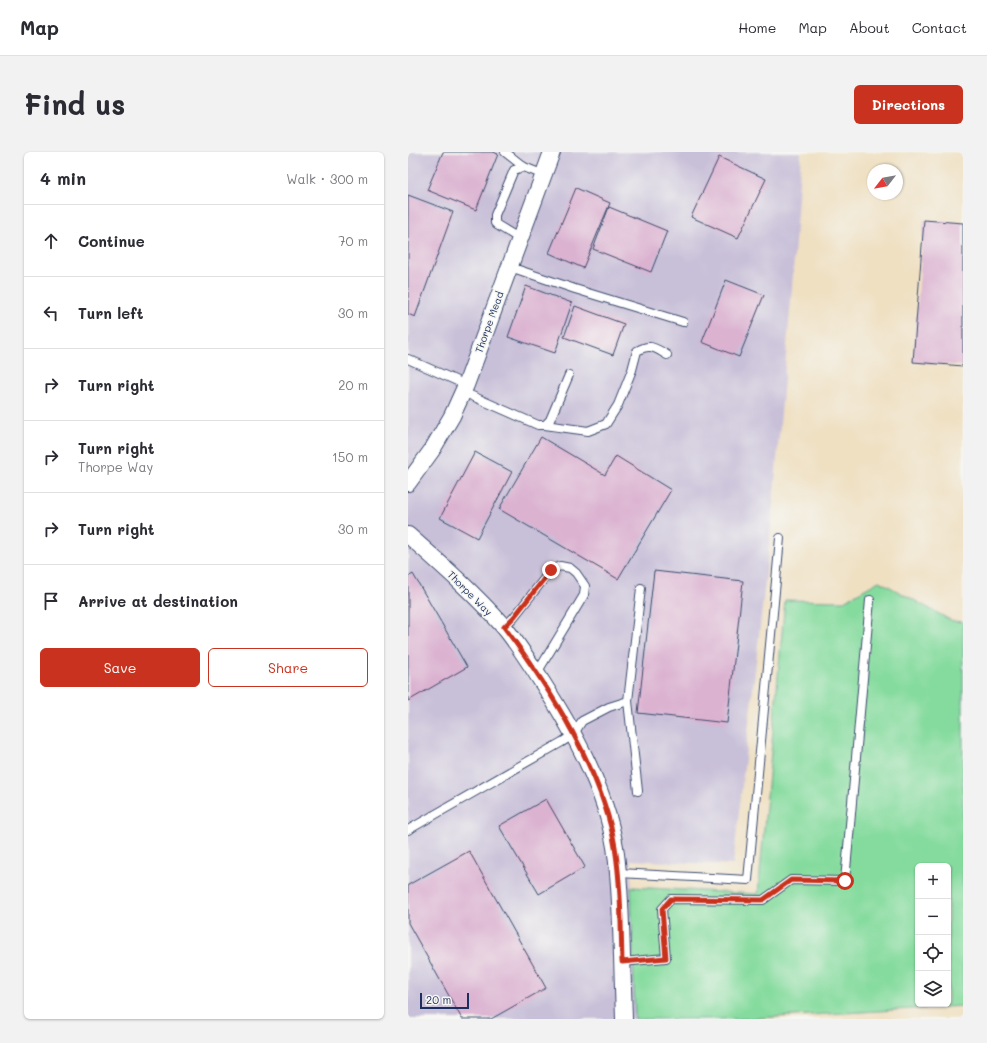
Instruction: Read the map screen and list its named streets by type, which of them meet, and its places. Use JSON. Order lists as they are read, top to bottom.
{
  "streets": {
    "street": ["Thorpe Mead", "Thorpe Way"]
  },
  "scale_bar": "20 m",
  "north": "bottom left",
  "page": {
    "header": "Map",
    "nav": [
      "Home",
      "Map",
      "About",
      "Contact"
    ],
    "buttons": [
      "Directions",
      ["Save", "Share"]
    ],
    "title": "Find us",
    "heading": ["4 min", "Walk · 300 m"],
    "list": [
      ["Continue", "70 m"],
      ["Turn left", "30 m"],
      ["Turn right", "20 m"],
      ["Turn right", "Thorpe Way", "150 m"],
      ["Turn right", "30 m"],
      "Arrive at destination"
    ],
    "map_buttons": ["+", "−"],
    "scale": "20 m"
  }
}
